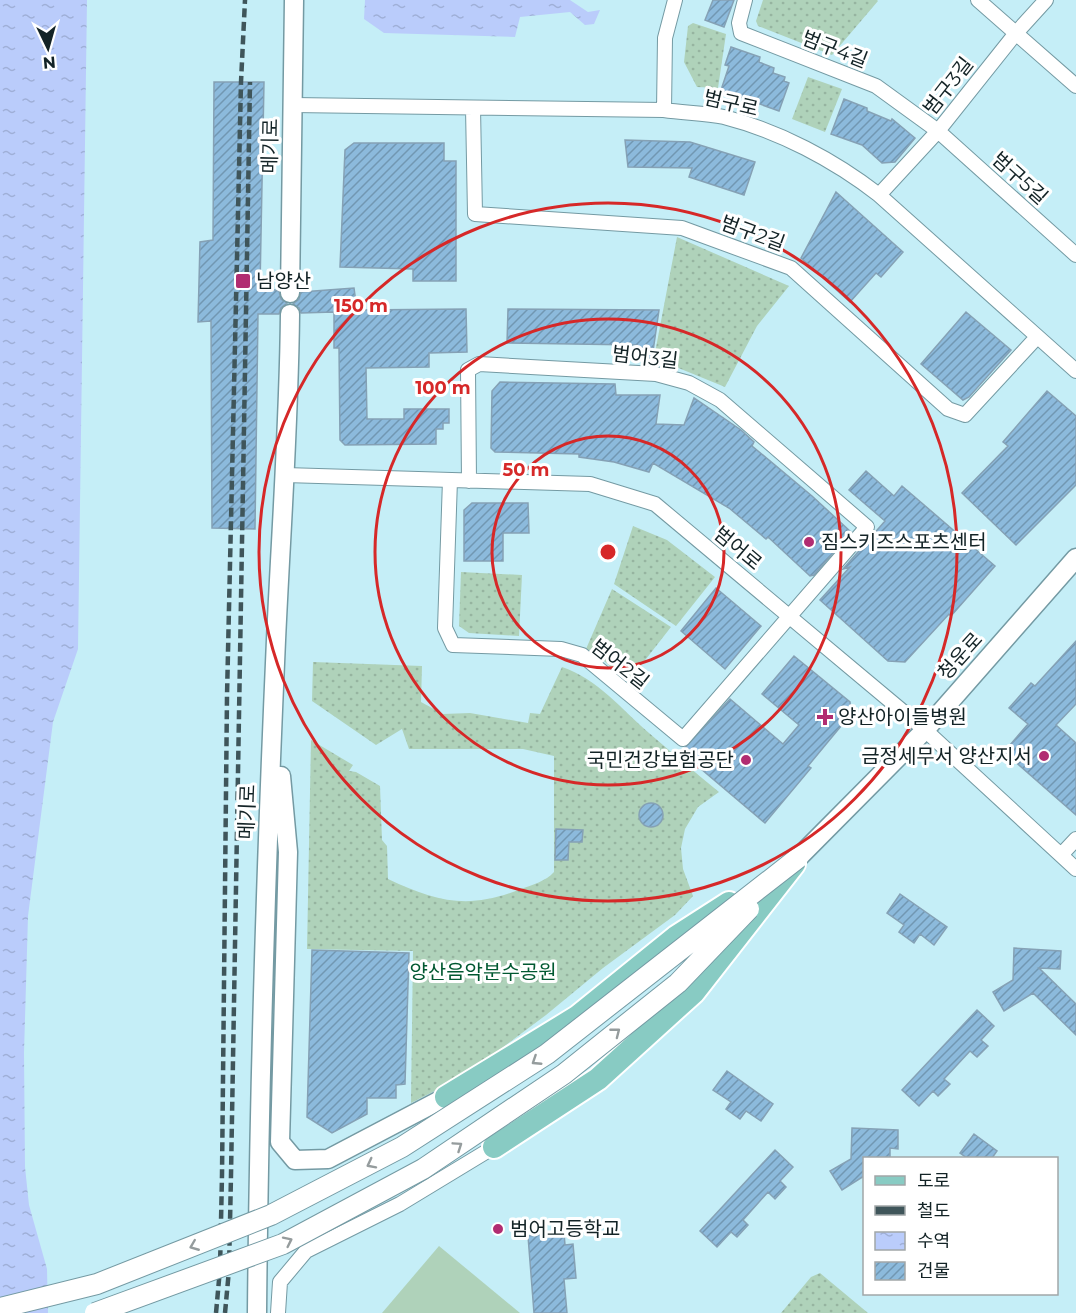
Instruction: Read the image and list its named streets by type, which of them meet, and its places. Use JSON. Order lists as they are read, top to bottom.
{
  "streets": {
    "street": [
      "범구4길",
      "범구3길",
      "범구로",
      "메기로",
      "범구5길",
      "범구2길",
      "범어3길",
      "범어로",
      "청운로",
      "범어2길"
    ]
  },
  "crossings": [
    ["범구4길", "범구3길"],
    ["범구4길", "범구5길"],
    ["범구3길", "범구로"],
    ["범구3길", "범구5길"],
    ["범구로", "메기로"],
    ["범구로", "범구2길"],
    ["메기로", "범어로"],
    ["범어3길", "범어로"],
    ["범어3길", "범어2길"],
    ["범어로", "청운로"],
    ["범어로", "범어2길"]
  ],
  "parks": ["양산음악분수공원"],
  "places": {
    "transit": ["남양산"],
    "other": [
      "짐스키즈스포츠센터",
      "금정세무서 양산지서",
      "국민건강보험공단",
      "범어고등학교"
    ],
    "health": ["양산아이들병원"]
  },
  "legend": [
    "도로",
    "철도",
    "수역",
    "건물"
  ],
  "north": "bottom",
  "rings": ["150 m", "100 m", "50 m"]
}
